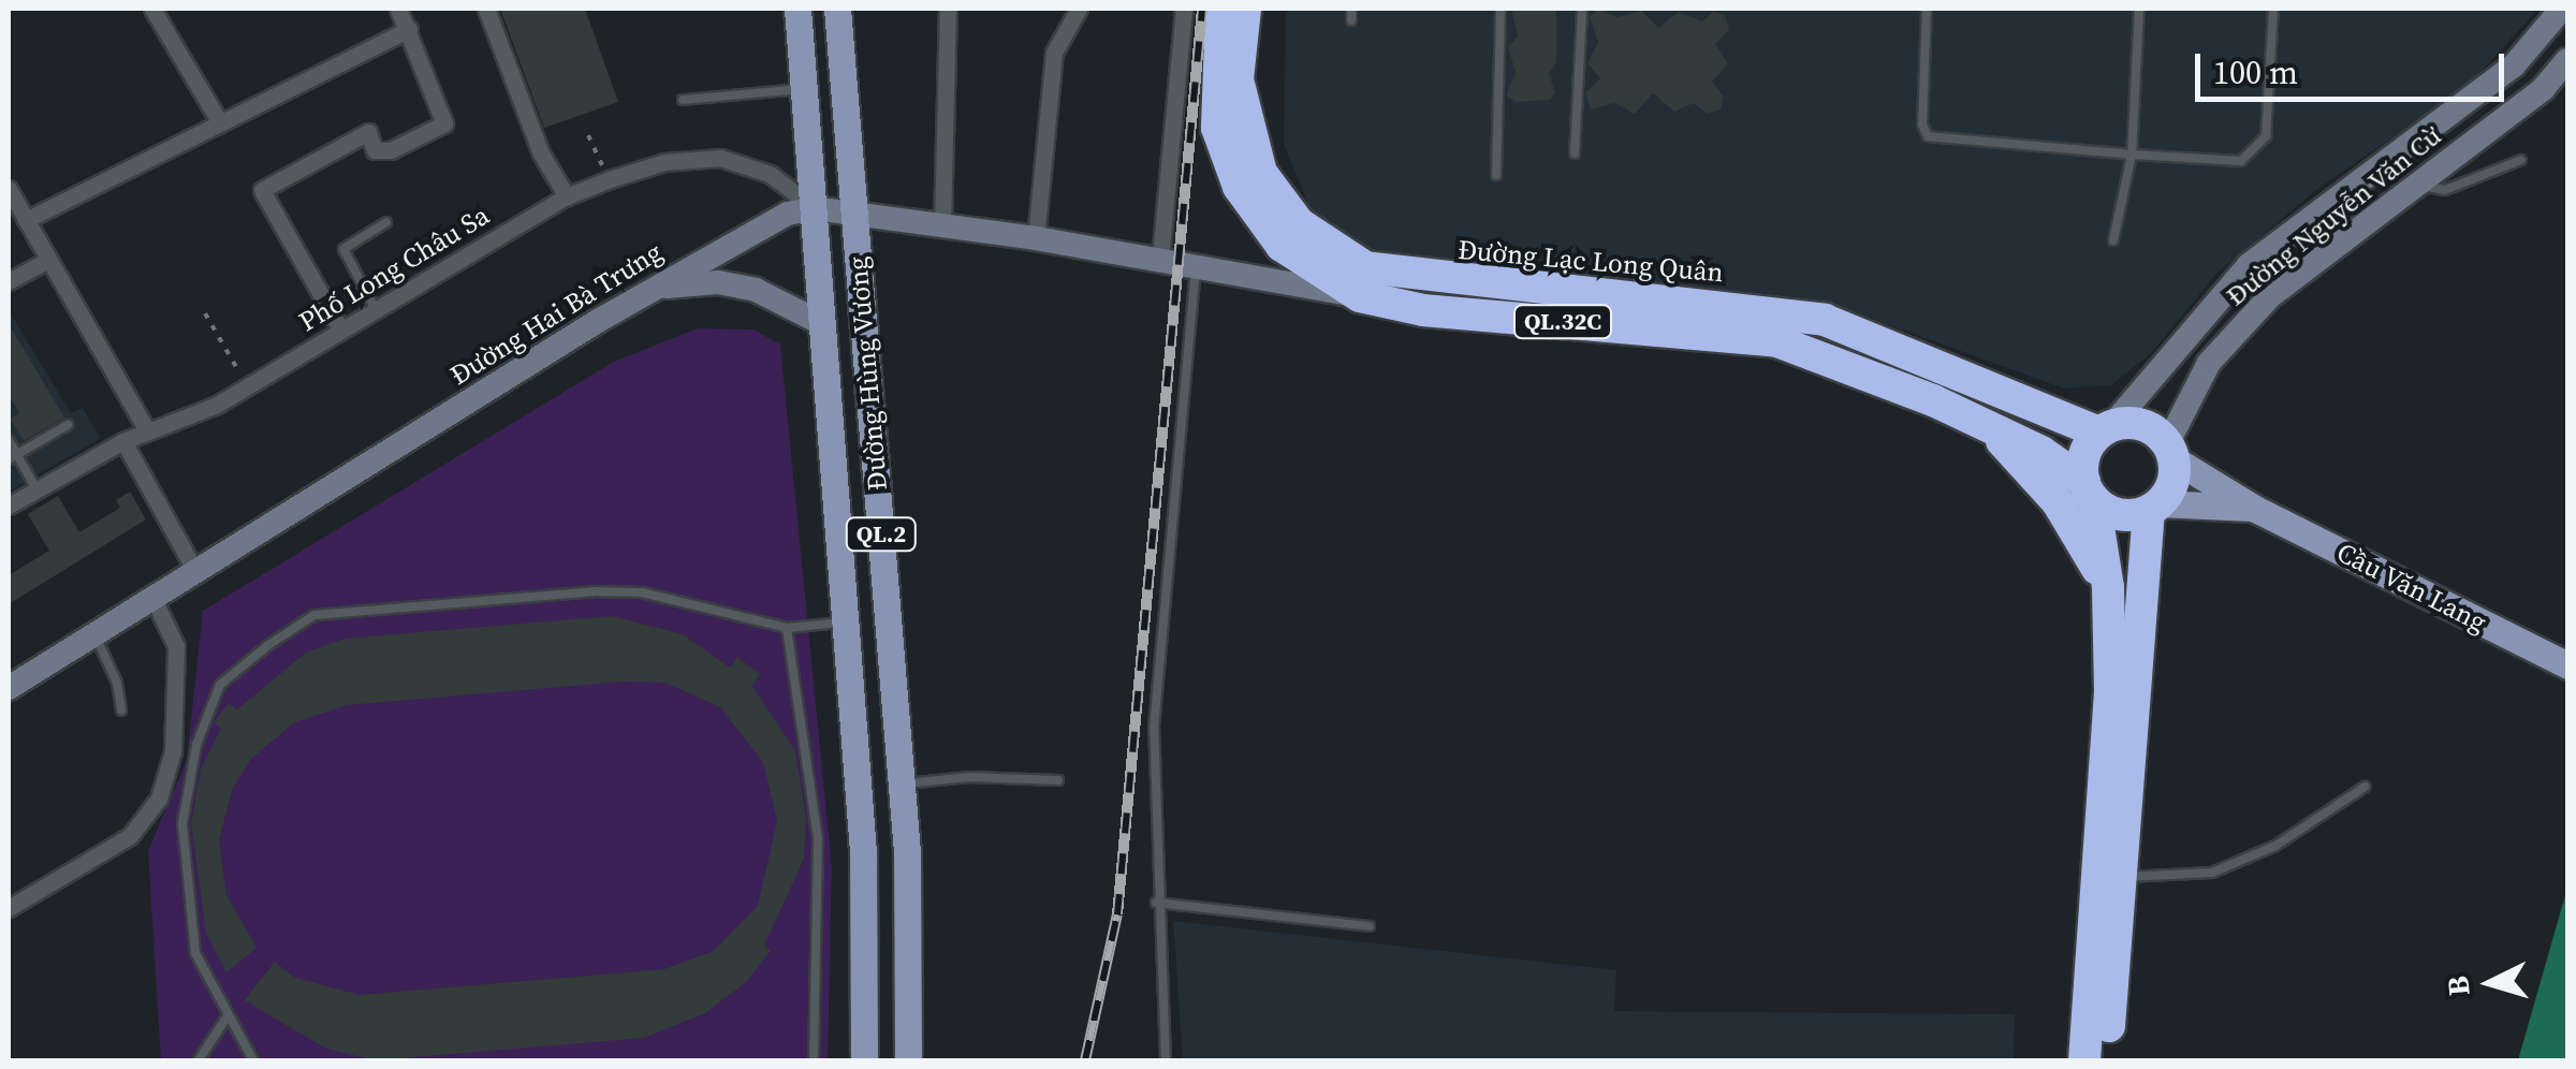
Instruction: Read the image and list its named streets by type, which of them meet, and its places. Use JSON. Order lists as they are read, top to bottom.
{
  "streets": {
    "highway": ["Đường Lạc Long Quân", "QL.32C"],
    "main road": ["Đường Hùng Vương", "QL.2", "Cầu Văn Lang"],
    "street": ["Đường Nguyễn Văn Cừ", "Phố Long Châu Sa", "Đường Hai Bà Trưng"]
  },
  "crossings": [
    ["Đường Nguyễn Văn Cừ", "Đường Lạc Long Quân"],
    ["Đường Nguyễn Văn Cừ", "QL.32C"],
    ["Đường Nguyễn Văn Cừ", "Cầu Văn Lang"],
    ["Đường Lạc Long Quân", "Đường Hai Bà Trưng"],
    ["Đường Lạc Long Quân", "QL.32C"],
    ["Đường Lạc Long Quân", "Cầu Văn Lang"],
    ["Phố Long Châu Sa", "Đường Hai Bà Trưng"],
    ["Phố Long Châu Sa", "Đường Hùng Vương"],
    ["Đường Hai Bà Trưng", "Đường Hùng Vương"],
    ["QL.32C", "Cầu Văn Lang"]
  ],
  "scale_bar": "100 m",
  "north": "left"
}
